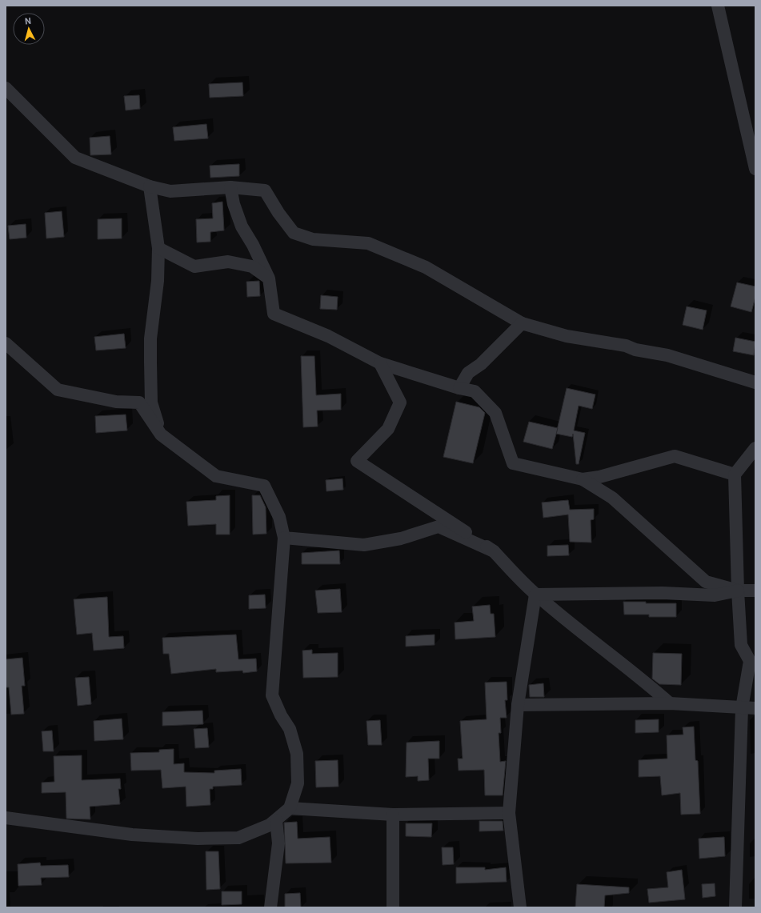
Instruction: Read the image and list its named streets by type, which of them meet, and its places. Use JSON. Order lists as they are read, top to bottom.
{
  "north": "top"
}
